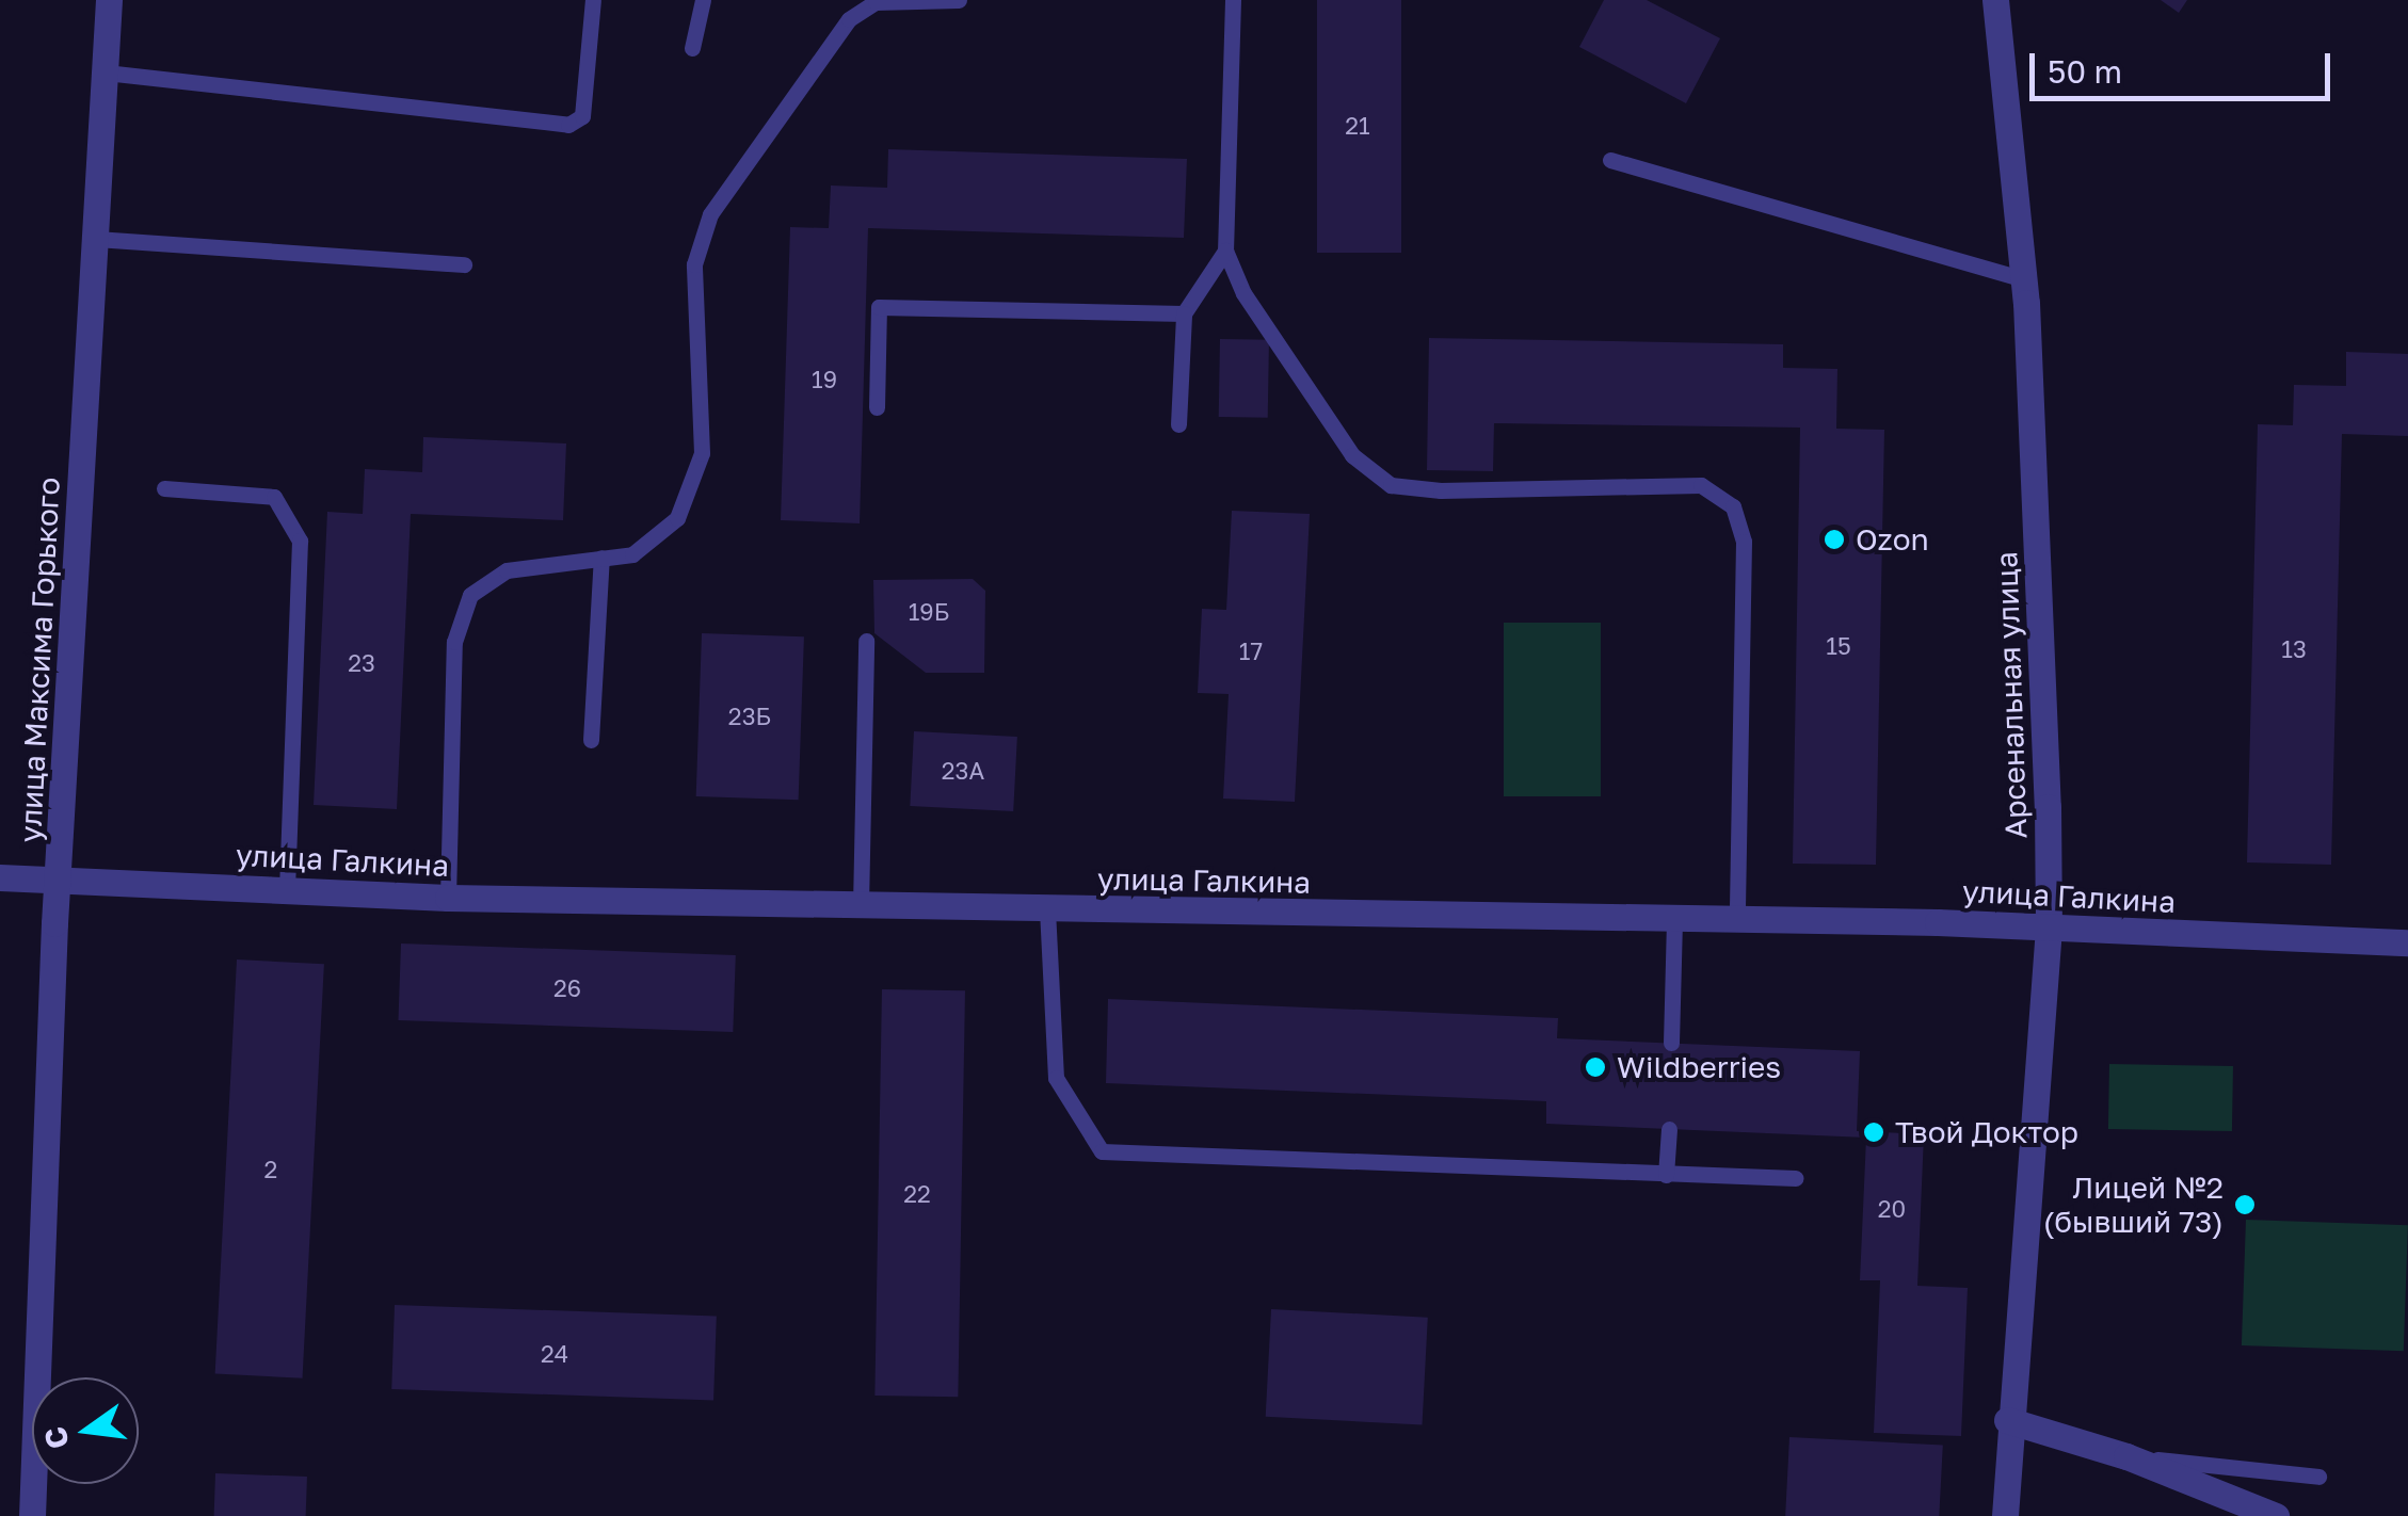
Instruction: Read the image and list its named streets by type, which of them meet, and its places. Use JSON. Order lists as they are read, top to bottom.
{
  "streets": {
    "street": ["улица Максима Горького", "Арсенальная улица", "улица Галкина"]
  },
  "crossings": [
    ["улица Максима Горького", "улица Галкина"],
    ["Арсенальная улица", "улица Галкина"]
  ],
  "places": [
    "Ozon",
    "Wildberries",
    "Твой Доктор",
    "Лицей №2 (бывший 73)"
  ],
  "house_numbers": [
    "21",
    "19",
    "19Б",
    "15",
    "13",
    "17",
    "23",
    "23Б",
    "23А",
    "26",
    "2",
    "22",
    "20",
    "24"
  ],
  "scale_bar": "50 m",
  "north": "left"
}
